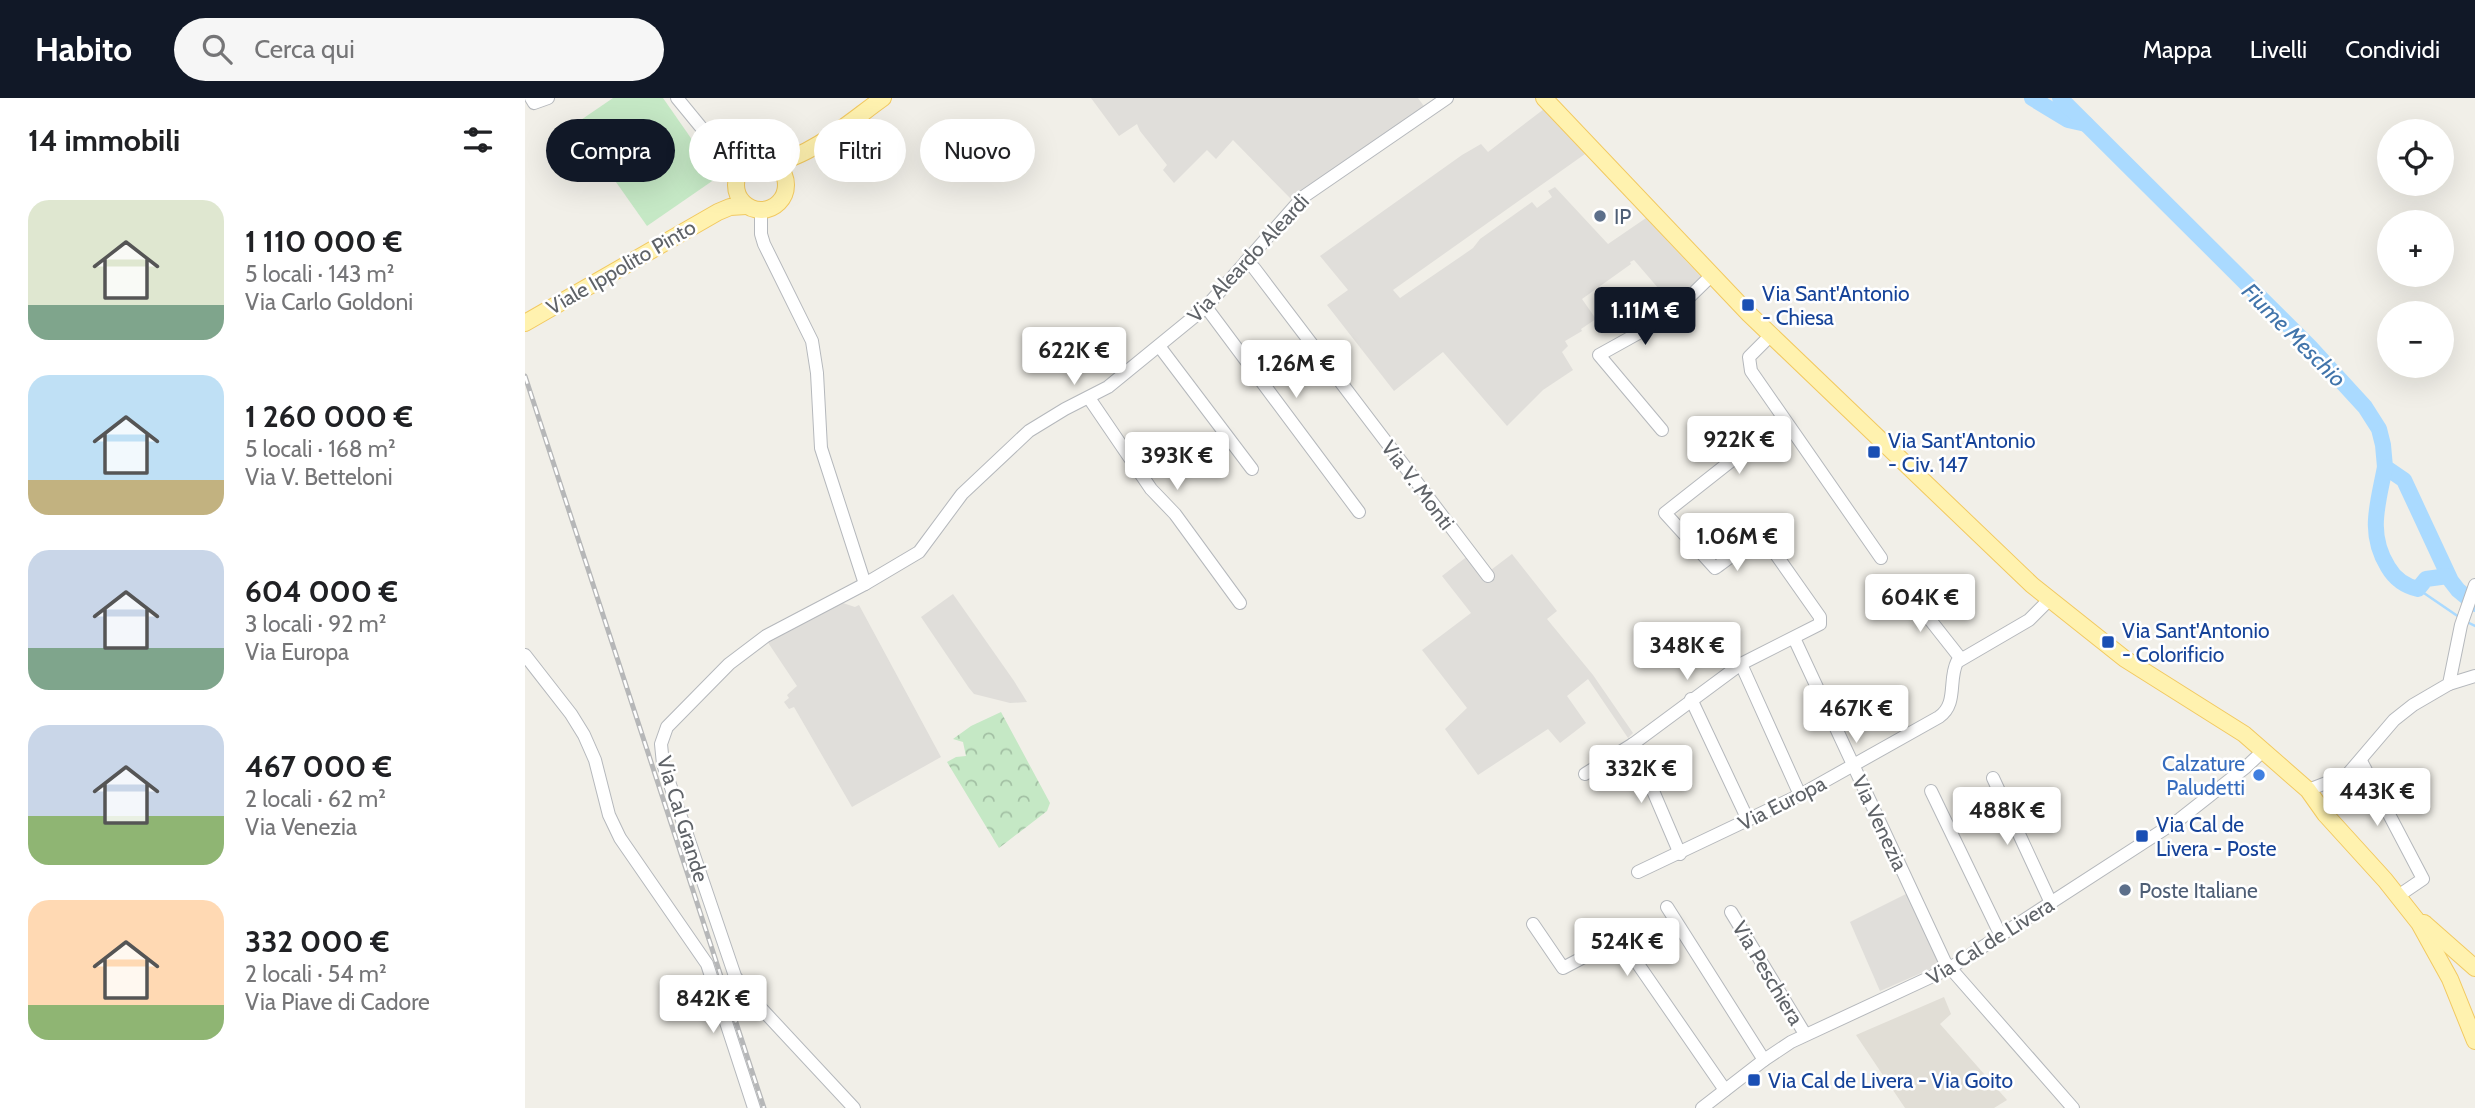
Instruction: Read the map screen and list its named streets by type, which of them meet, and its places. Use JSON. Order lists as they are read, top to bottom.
{
  "streets": {
    "main road": ["Viale Ippolito Pinto"],
    "street": [
      "Via Aleardo Aleardi",
      "Via V. Monti",
      "Via Europa",
      "Via Cal Grande",
      "Via Venezia",
      "Via Cal de Livera",
      "Via Peschiera"
    ]
  },
  "crossings": [
    ["Via Aleardo Aleardi", "Via V. Monti"],
    ["Via Aleardo Aleardi", "Via Cal Grande"],
    ["Via Europa", "Via Venezia"],
    ["Via Venezia", "Via Cal de Livera"],
    ["Via Cal de Livera", "Via Peschiera"]
  ],
  "water": ["Fiume Meschio"],
  "places": {
    "other": ["IP", "Calzature Paludetti", "Poste Italiane"],
    "transit": [
      "Via Sant'Antonio - Chiesa",
      "Via Sant'Antonio - Civ. 147",
      "Via Sant'Antonio - Colorificio",
      "Via Cal de Livera - Poste",
      "Via Cal de Livera - Via Goito"
    ]
  },
  "page": {
    "header": "Habito",
    "search": "Cerca qui",
    "nav": ["Mappa", "Livelli", "Condividi"],
    "heading": "14 immobili",
    "map_buttons": ["+", "−"],
    "chip": [
      "Compra",
      "Affitta",
      "Filtri",
      "Nuovo"
    ],
    "list": [
      {
        "name": "1 110 000 €",
        "note": "5 locali · 143 m² · Via Carlo Goldoni"
      },
      {
        "name": "1 260 000 €",
        "note": "5 locali · 168 m² · Via V. Betteloni"
      },
      {
        "name": "604 000 €",
        "note": "3 locali · 92 m² · Via Europa"
      },
      {
        "name": "467 000 €",
        "note": "2 locali · 62 m² · Via Venezia"
      },
      {
        "name": "332 000 €",
        "note": "2 locali · 54 m² · Via Piave di Cadore"
      }
    ],
    "price": [
      "1.11M €",
      "622K €",
      "1.26M €",
      "922K €",
      "393K €",
      "1.06M €",
      "604K €",
      "348K €",
      "467K €",
      "332K €",
      "443K €",
      "488K €",
      "524K €",
      "842K €"
    ]
  }
}
